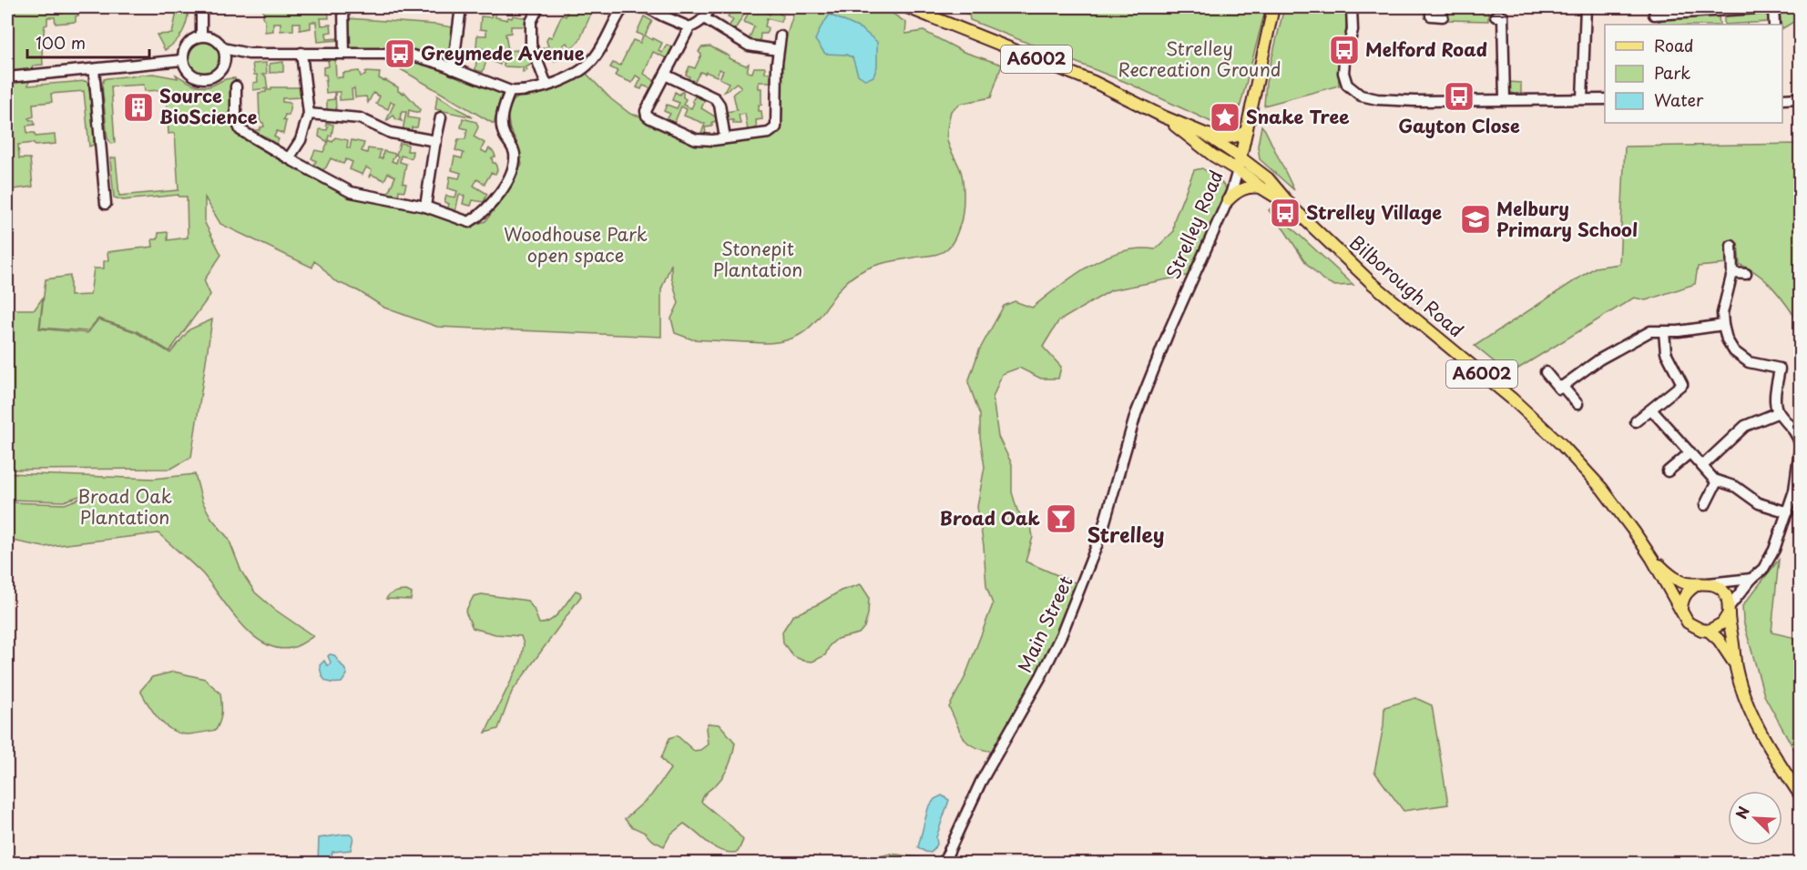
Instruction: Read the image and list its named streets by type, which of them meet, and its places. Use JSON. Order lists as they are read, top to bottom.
{
  "streets": {
    "main road": ["A6002", "Strelley Road", "Bilborough Road"],
    "street": ["Main Street"]
  },
  "crossings": [
    ["A6002", "Strelley Road"],
    ["A6002", "Bilborough Road"],
    ["Strelley Road", "Bilborough Road"],
    ["Strelley Road", "Main Street"]
  ],
  "districts": ["Strelley"],
  "parks": [
    "Strelley Recreation Ground",
    "Woodhouse Park open space",
    "Stonepit Plantation",
    "Broad Oak Plantation"
  ],
  "places": {
    "bus stop": [
      "Melford Road",
      "Greymede Avenue",
      "Gayton Close",
      "Strelley Village"
    ],
    "building": ["Source BioScience"],
    "place": ["Snake Tree"],
    "school or university": ["Melbury Primary School"],
    "bar": ["Broad Oak"]
  },
  "legend": ["Road", "Park", "Water"],
  "scale_bar": "100 m",
  "north": "top left"
}
